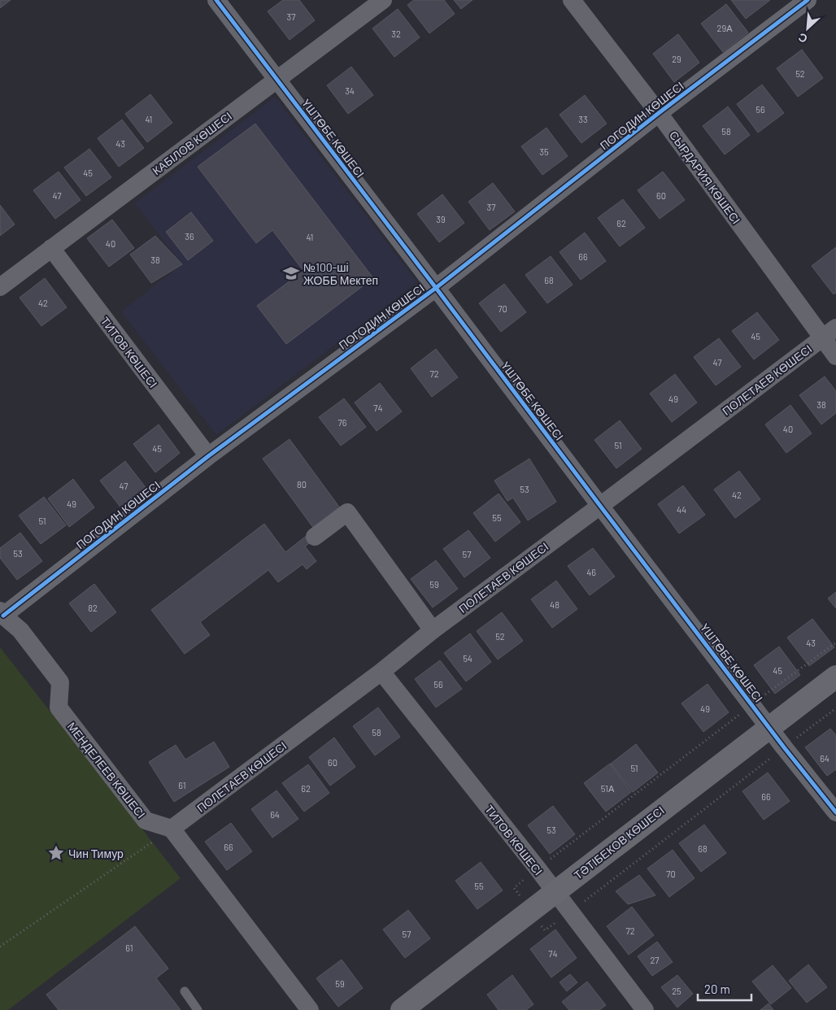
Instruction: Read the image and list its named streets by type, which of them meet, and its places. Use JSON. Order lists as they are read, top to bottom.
{
  "streets": {
    "main road": ["ТӘТІБЕКОВ КӨШЕСІ"],
    "street": [
      "ПОГОДИН КӨШЕСІ",
      "ҮШТӨБЕ КӨШЕСІ",
      "КАБІЛОВ КӨШЕСІ",
      "СЫРДАРИЯ КӨШЕСІ",
      "ТИТОВ КӨШЕСІ",
      "ПОЛЕТАЕВ КӨШЕСІ",
      "МЕНДЕЛЕЕВ КӨШЕСІ"
    ]
  },
  "crossings": [
    ["ПОГОДИН КӨШЕСІ", "ҮШТӨБЕ КӨШЕСІ"],
    ["ПОГОДИН КӨШЕСІ", "СЫРДАРИЯ КӨШЕСІ"],
    ["ПОГОДИН КӨШЕСІ", "ТИТОВ КӨШЕСІ"],
    ["ПОГОДИН КӨШЕСІ", "МЕНДЕЛЕЕВ КӨШЕСІ"],
    ["ҮШТӨБЕ КӨШЕСІ", "КАБІЛОВ КӨШЕСІ"],
    ["ҮШТӨБЕ КӨШЕСІ", "ПОЛЕТАЕВ КӨШЕСІ"],
    ["ҮШТӨБЕ КӨШЕСІ", "ТӘТІБЕКОВ КӨШЕСІ"],
    ["КАБІЛОВ КӨШЕСІ", "ТИТОВ КӨШЕСІ"],
    ["СЫРДАРИЯ КӨШЕСІ", "ПОЛЕТАЕВ КӨШЕСІ"],
    ["ТИТОВ КӨШЕСІ", "ПОЛЕТАЕВ КӨШЕСІ"],
    ["ТИТОВ КӨШЕСІ", "ТӘТІБЕКОВ КӨШЕСІ"],
    ["ПОЛЕТАЕВ КӨШЕСІ", "МЕНДЕЛЕЕВ КӨШЕСІ"]
  ],
  "places": {
    "school or university": ["№100-ші ЖОББ Мектеп"],
    "place": ["Чин Тимур"]
  },
  "house_numbers": [
    "37",
    "29А",
    "32",
    "29",
    "52",
    "34",
    "56",
    "41",
    "33",
    "58",
    "43",
    "35",
    "45",
    "47",
    "60",
    "37",
    "39",
    "62",
    "36",
    "41",
    "40",
    "66",
    "38",
    "68",
    "42",
    "70",
    "45",
    "47",
    "72",
    "49",
    "38",
    "74",
    "76",
    "40",
    "51",
    "45",
    "80",
    "47",
    "53",
    "42",
    "49",
    "44",
    "55",
    "51",
    "53",
    "57",
    "46",
    "59",
    "48",
    "82",
    "52",
    "43",
    "54",
    "45",
    "56",
    "49",
    "58",
    "64",
    "60",
    "51",
    "61",
    "62",
    "51А",
    "66",
    "64",
    "53",
    "66",
    "68",
    "70",
    "55",
    "72",
    "57",
    "61",
    "74",
    "27",
    "59",
    "25"
  ],
  "scale_bar": "20 m",
  "north": "bottom left"
}
